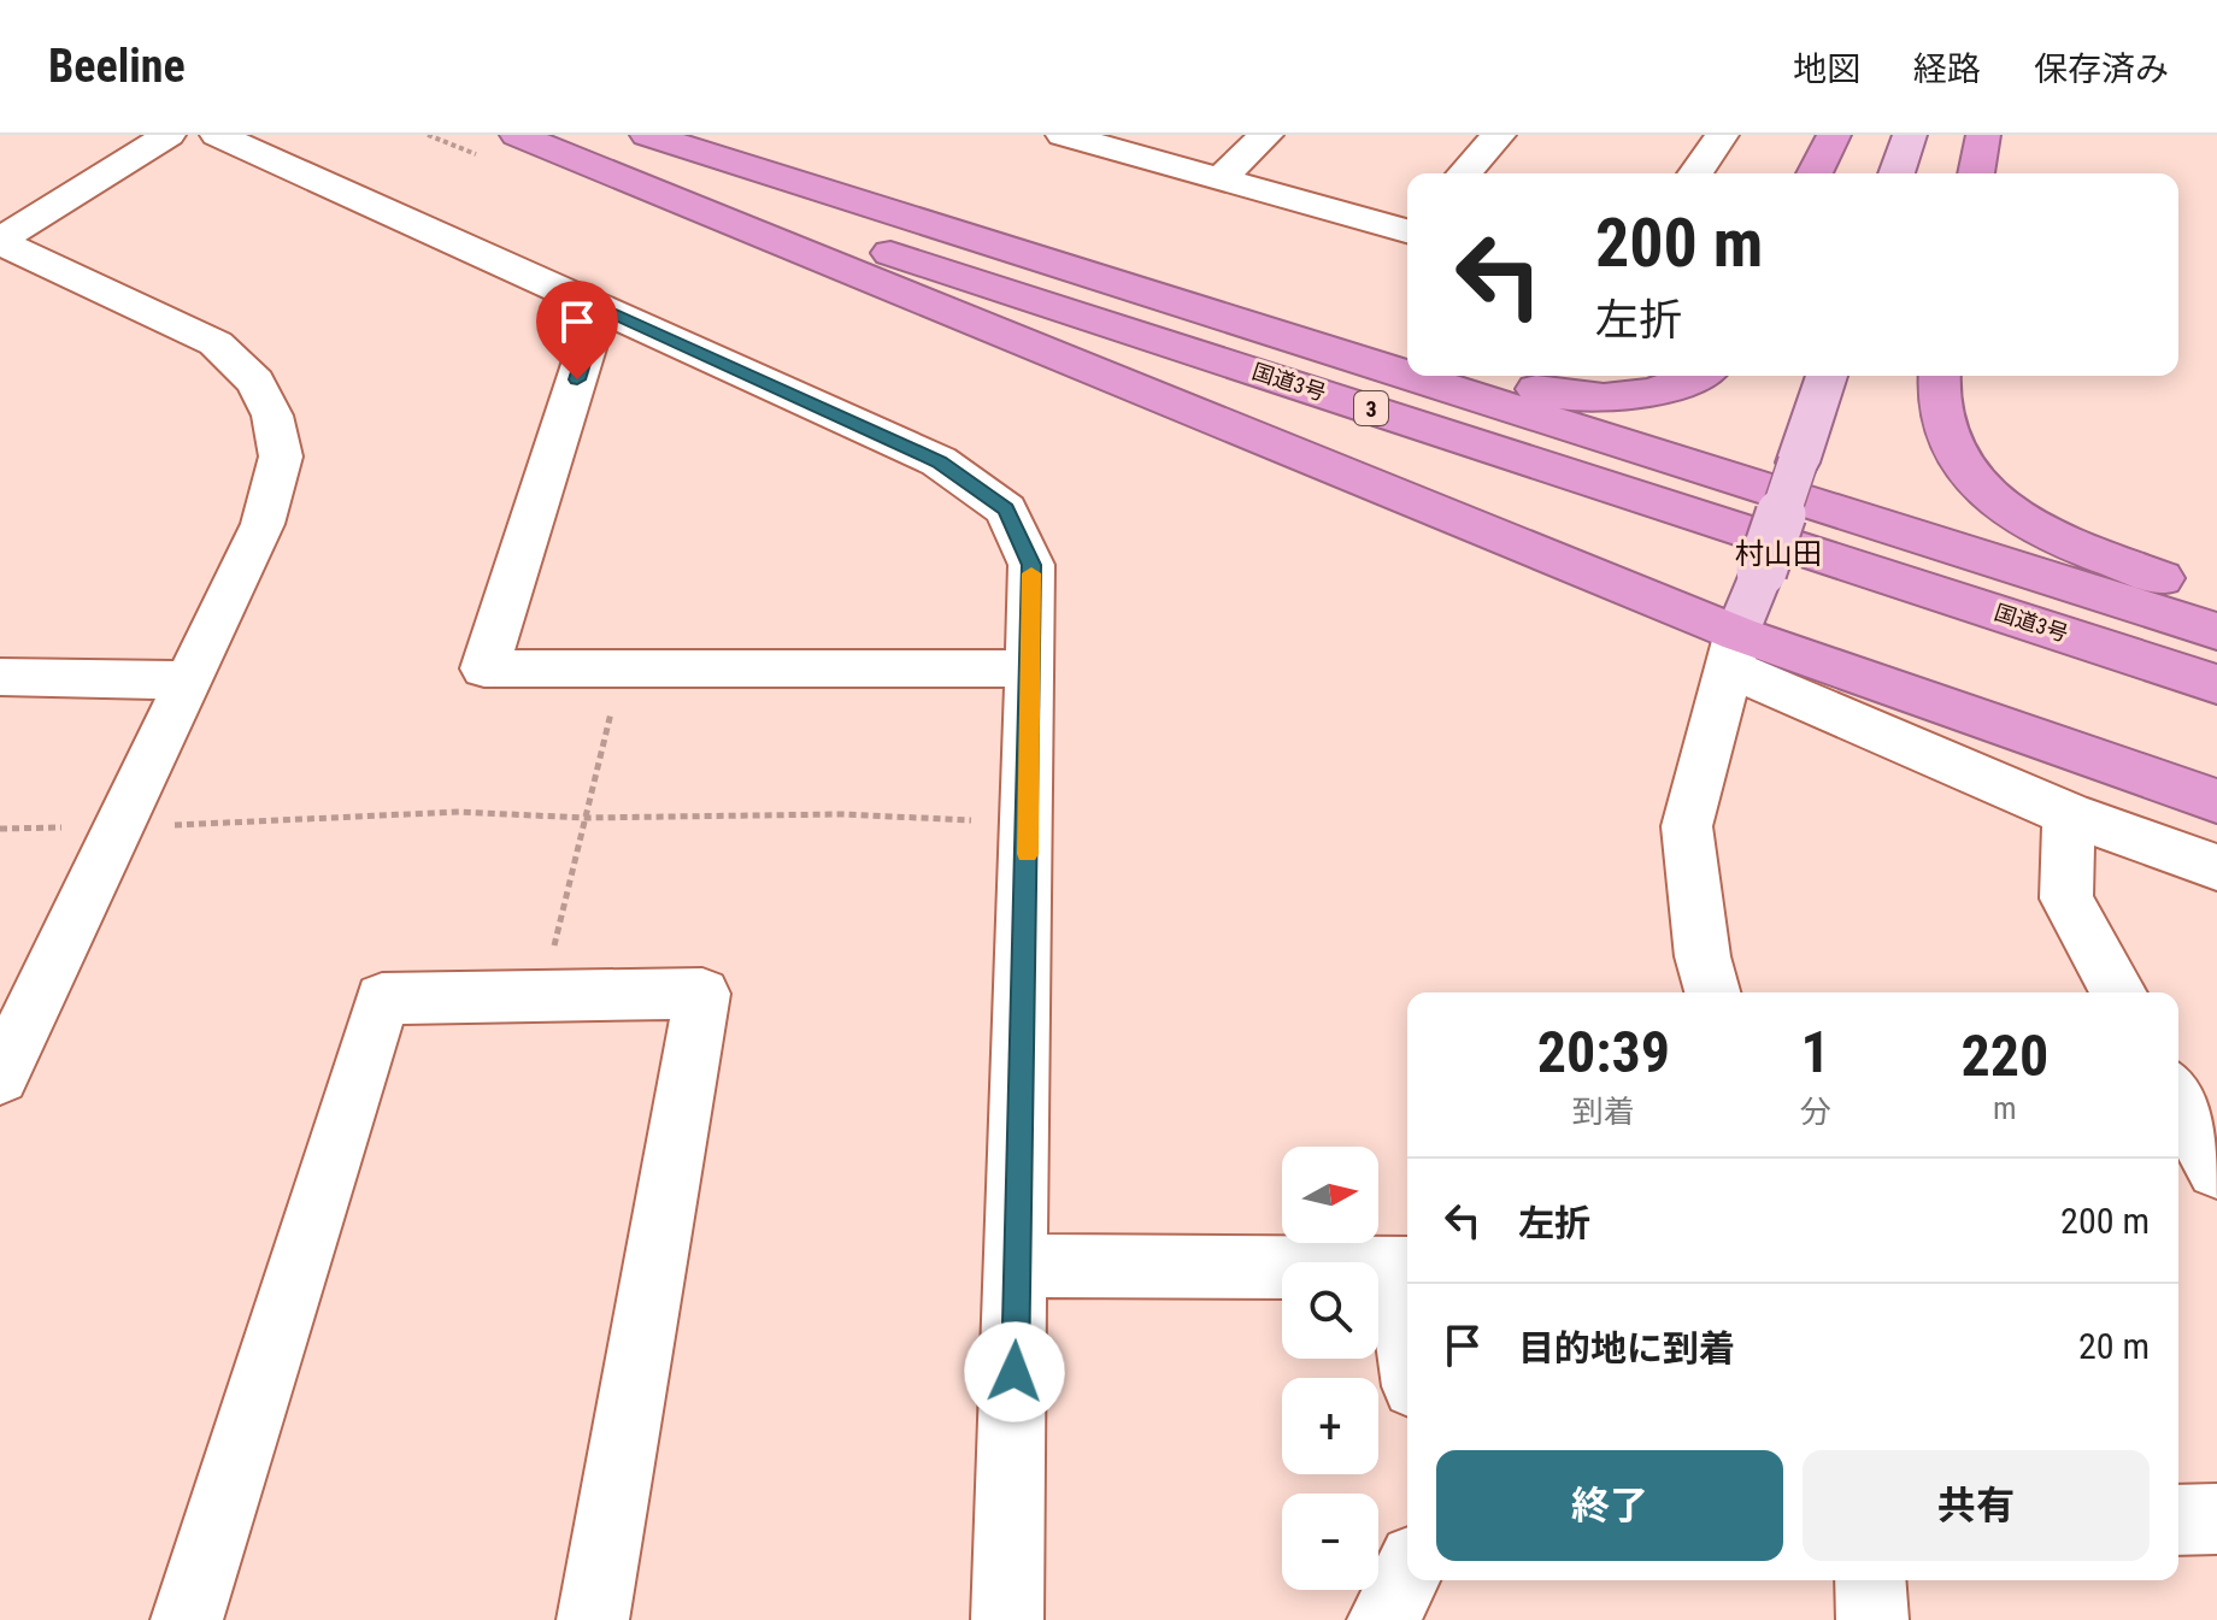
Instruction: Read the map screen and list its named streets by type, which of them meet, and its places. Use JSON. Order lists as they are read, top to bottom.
{
  "streets": {
    "highway": ["国道3号", "3"]
  },
  "districts": ["村山田"],
  "north": "right",
  "page": {
    "header": "Beeline",
    "nav": ["地図", "経路", "保存済み"],
    "turn": ["200 m", "左折"],
    "eta": [
      "20:39",
      "到着",
      "1",
      "分",
      "220",
      "m"
    ],
    "map_buttons": ["+", "−"],
    "list": [
      {
        "name": "左折",
        "value": "200 m"
      },
      {
        "name": "目的地に到着",
        "value": "20 m"
      }
    ],
    "buttons": ["終了", "共有"]
  }
}
